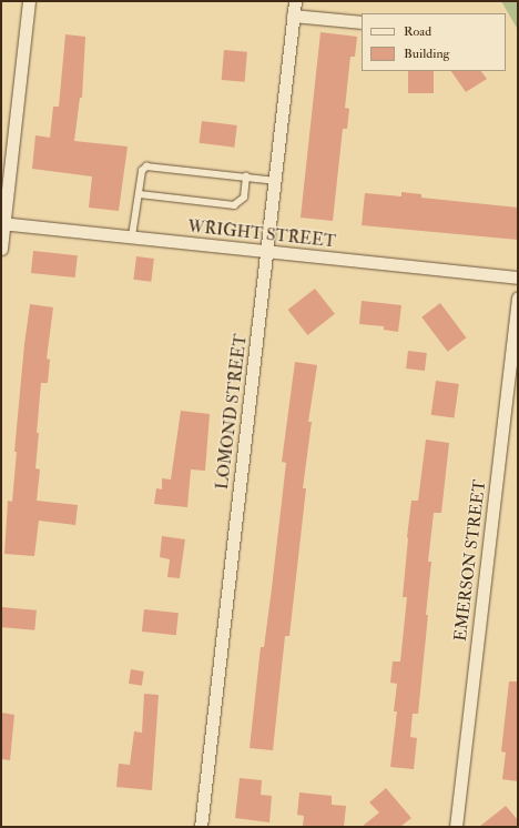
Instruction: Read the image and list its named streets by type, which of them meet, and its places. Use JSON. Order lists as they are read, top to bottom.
{
  "streets": {
    "street": ["WRIGHT STREET", "LOMOND STREET", "EMERSON STREET"]
  },
  "crossings": [
    ["WRIGHT STREET", "LOMOND STREET"]
  ],
  "legend": ["Road", "Building"]
}
